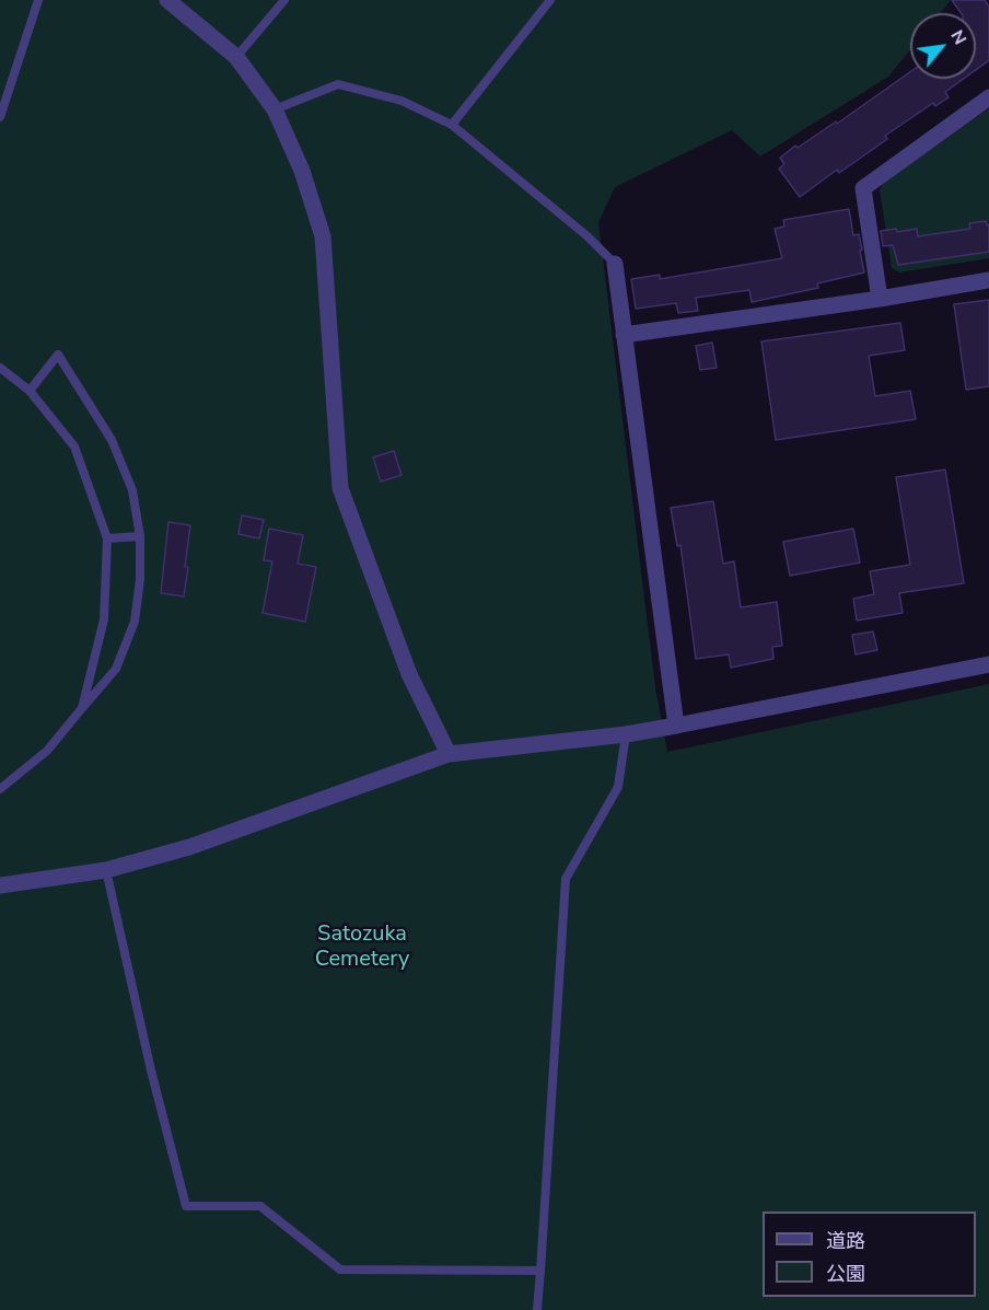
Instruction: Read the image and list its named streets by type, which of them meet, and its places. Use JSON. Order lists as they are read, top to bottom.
{
  "parks": ["Satozuka Cemetery"],
  "legend": ["道路", "公園"],
  "north": "top right"
}
